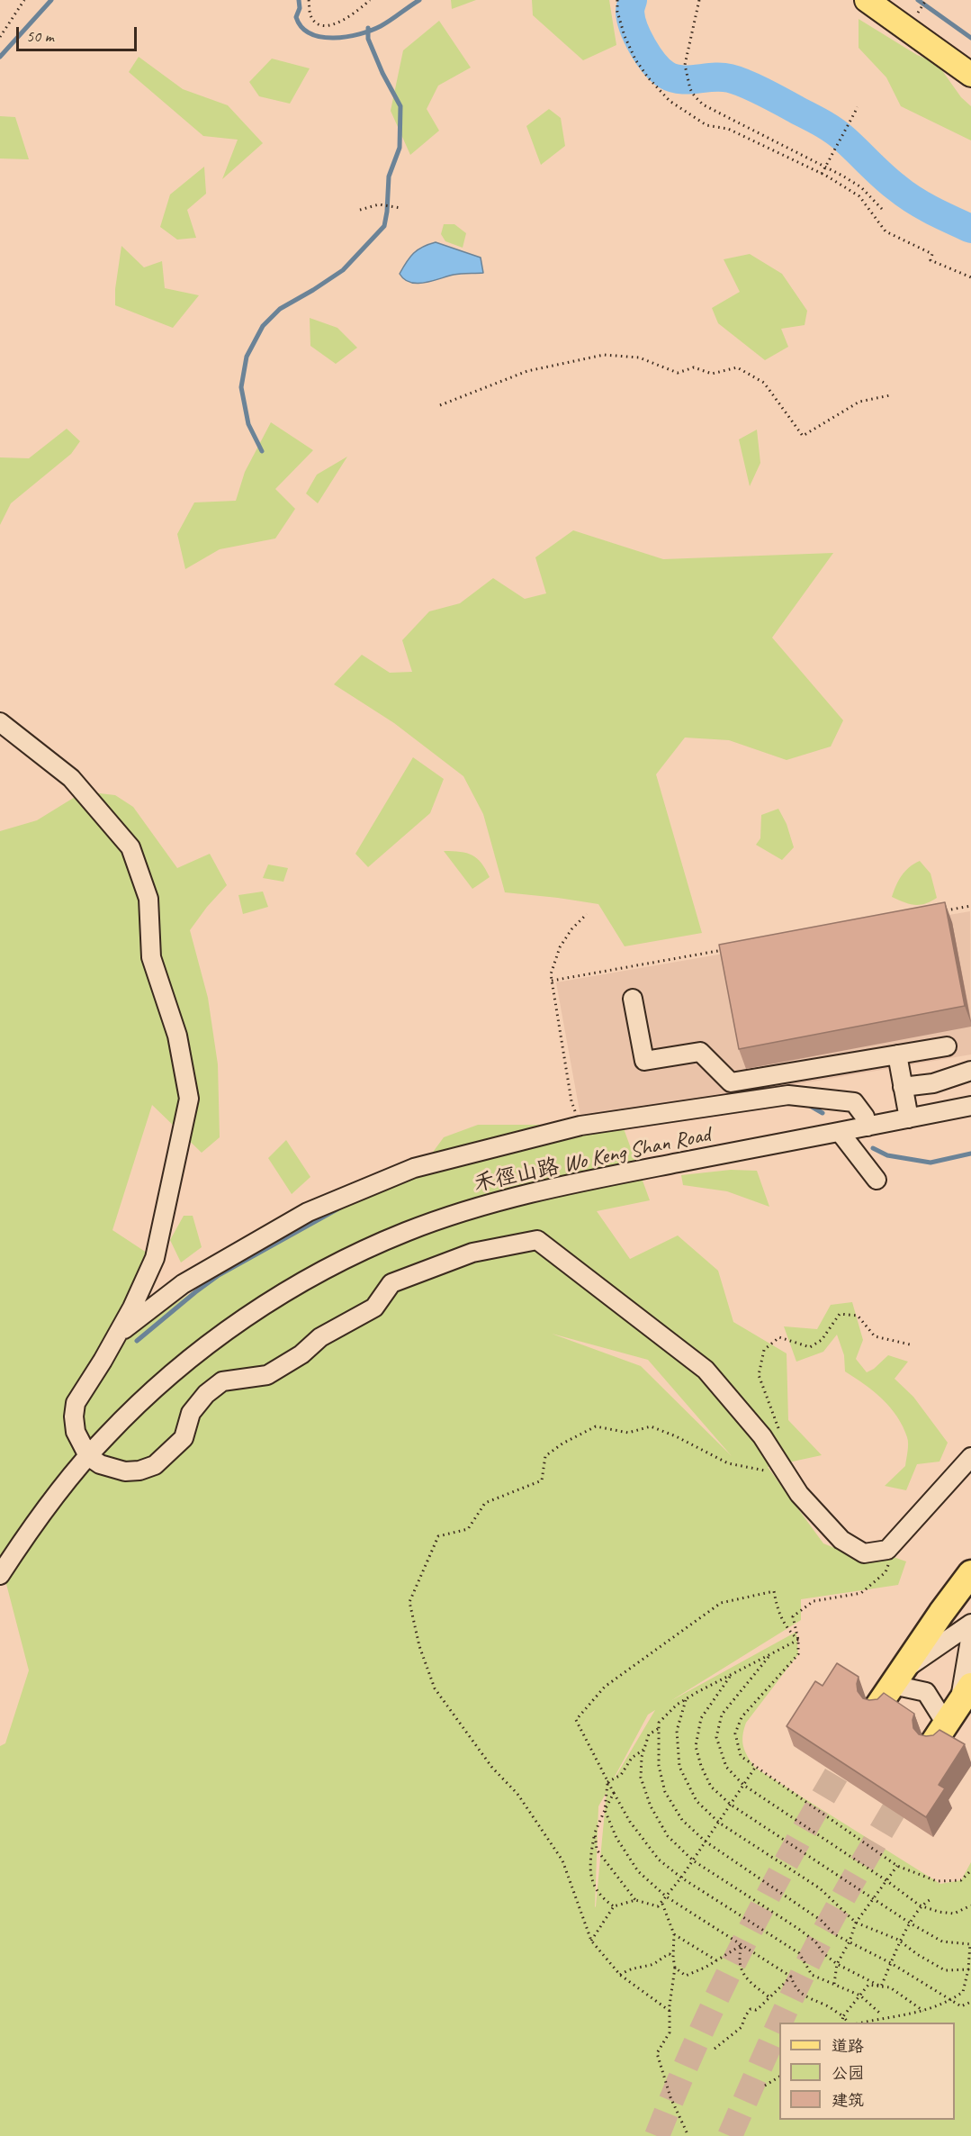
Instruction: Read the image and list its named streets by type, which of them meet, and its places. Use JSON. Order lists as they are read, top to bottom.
{
  "streets": {
    "street": ["禾徑山路 Wo Keng Shan Road"]
  },
  "legend": ["道路", "公园", "建筑"],
  "scale_bar": "50 m"
}
